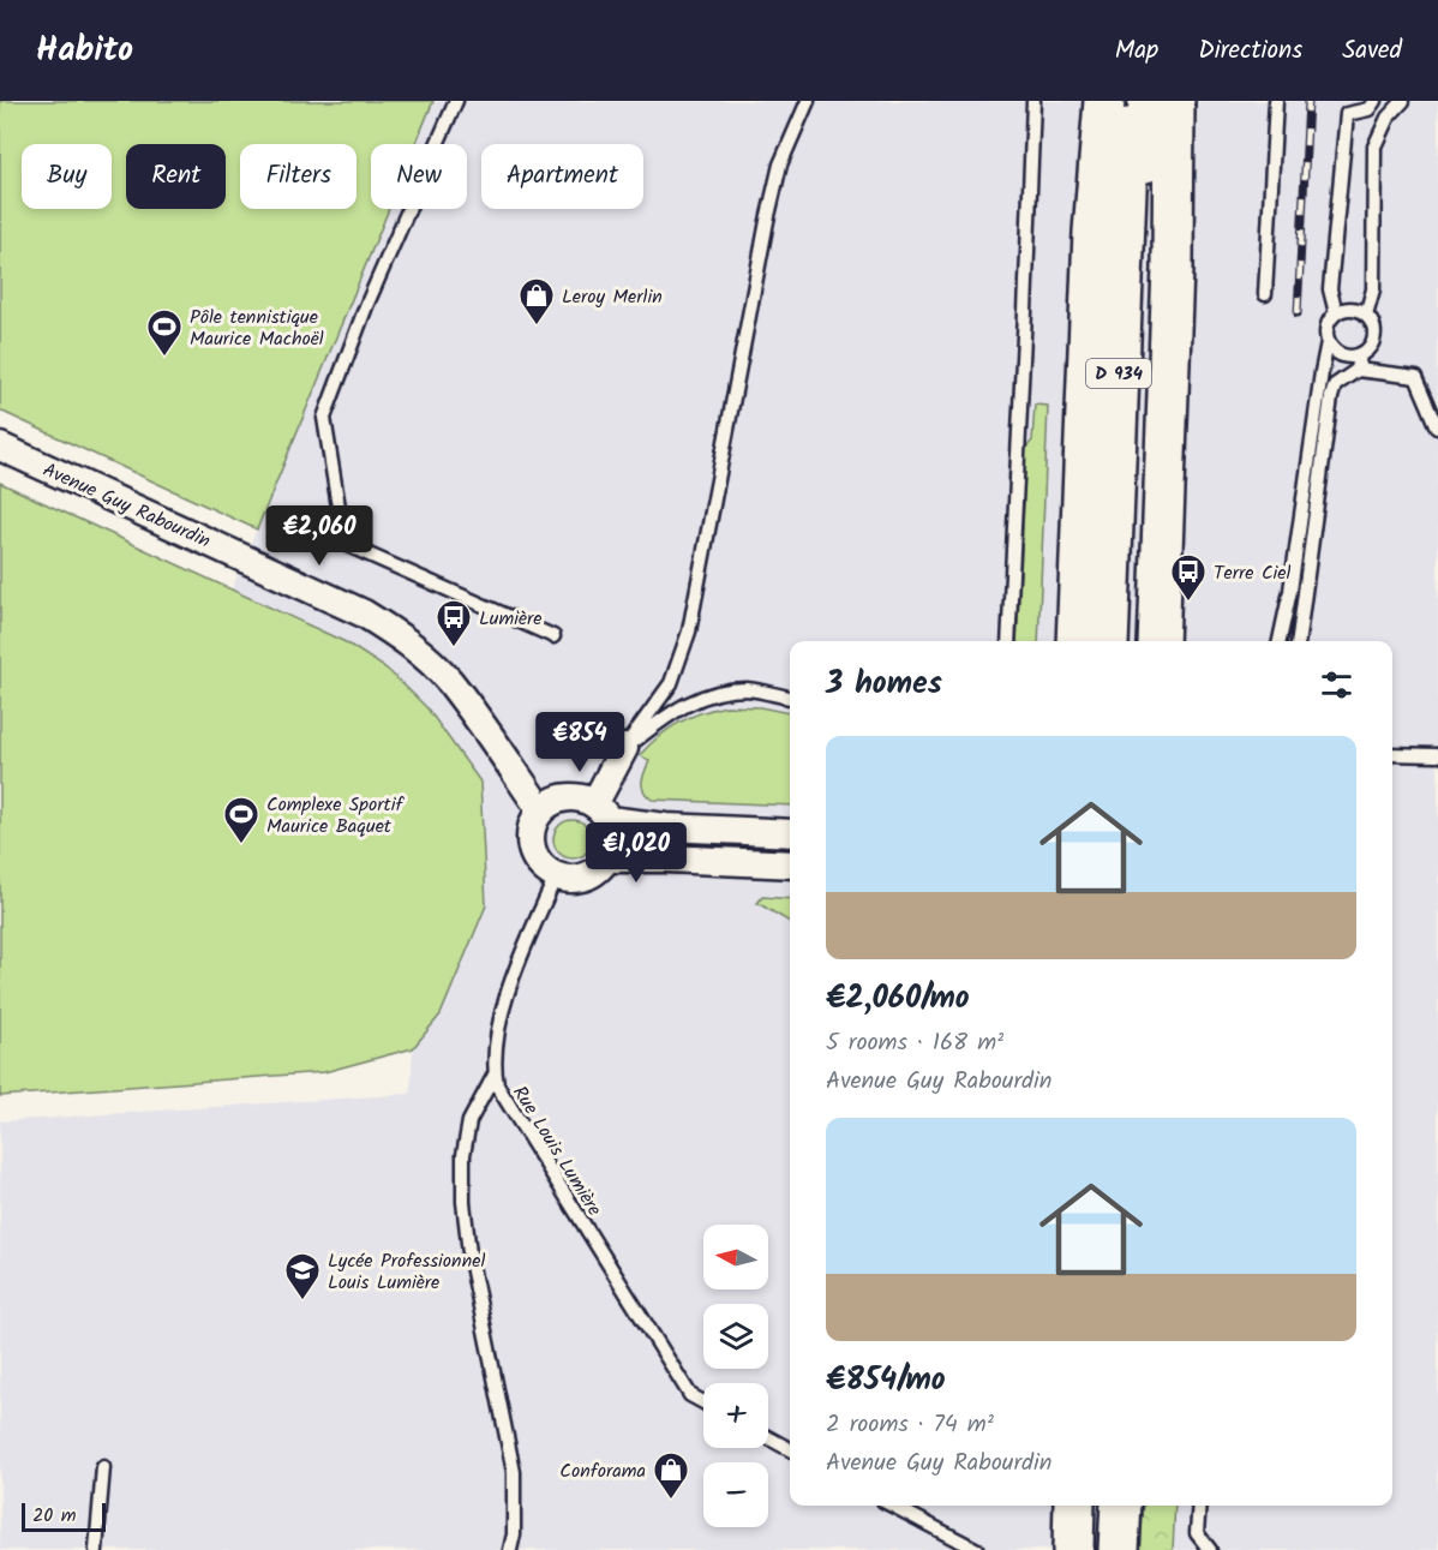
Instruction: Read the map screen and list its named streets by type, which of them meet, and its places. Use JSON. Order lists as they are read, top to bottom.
{
  "streets": {
    "main road": ["D 934"],
    "street": ["Avenue Guy Rabourdin"],
    "lane": ["Rue Louis Lumière"]
  },
  "crossings": [
    ["Avenue Guy Rabourdin", "Rue Louis Lumière"]
  ],
  "places": {
    "shop": ["Leroy Merlin", "Conforama"],
    "sports": ["Pôle tennistique Maurice Machoël", "Complexe Sportif Maurice Baquet"],
    "bus stop": ["Terre Ciel", "Lumière"],
    "school or university": ["Lycée Professionnel Louis Lumière"]
  },
  "scale_bar": "20 m",
  "north": "left",
  "page": {
    "header": "Habito",
    "nav": ["Map", "Directions", "Saved"],
    "chip": [
      "Buy",
      "Rent",
      "Filters",
      "New",
      "Apartment"
    ],
    "price": ["€2,060", "€854", "€1,020"],
    "heading": "3 homes",
    "list": [
      {
        "name": "€2,060/mo",
        "note": "5 rooms · 168 m² · Avenue Guy Rabourdin"
      },
      {
        "name": "€854/mo",
        "note": "2 rooms · 74 m² · Avenue Guy Rabourdin"
      }
    ],
    "map_buttons": ["+", "−"],
    "scale": "20 m"
  }
}
